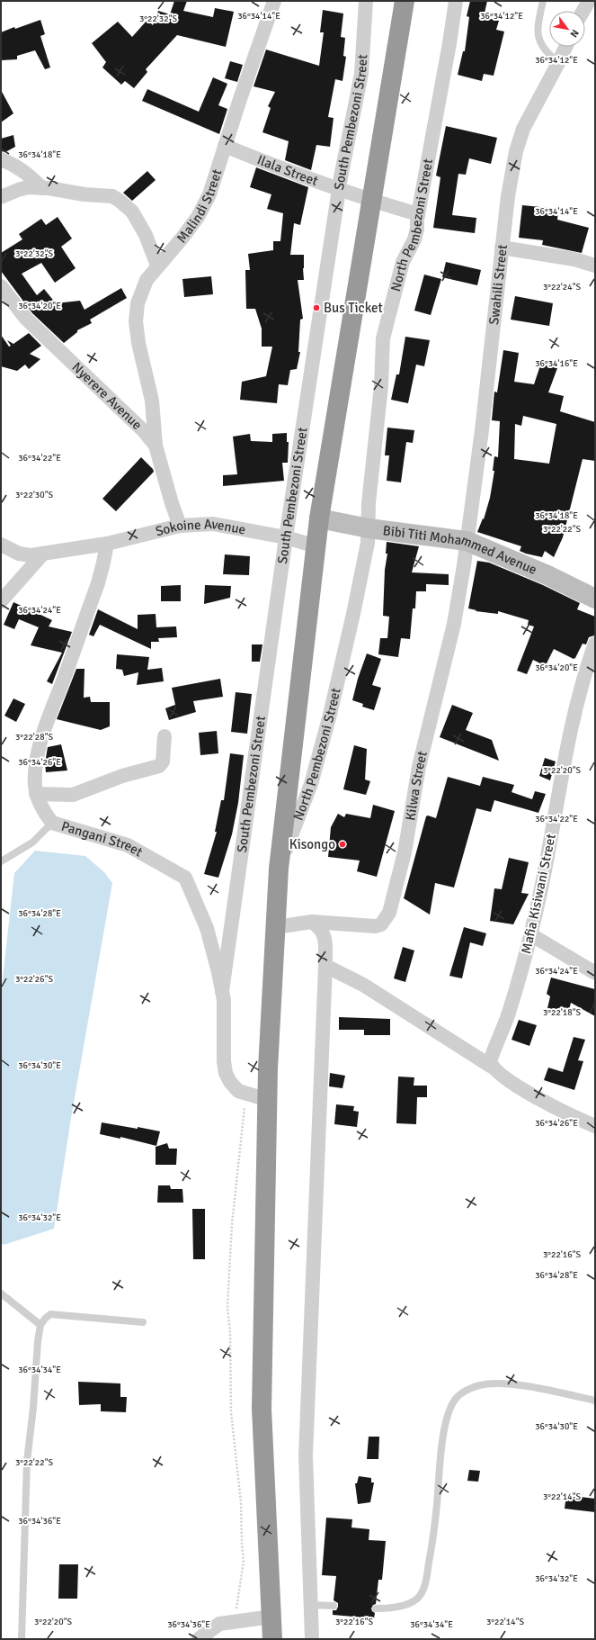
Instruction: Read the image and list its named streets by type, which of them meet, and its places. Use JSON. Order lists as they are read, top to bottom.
{
  "streets": {
    "street": [
      "South Pembezoni Street",
      "Ilala Street",
      "Malindi Street",
      "North Pembezoni Street",
      "Swahili Street",
      "Nyerere Avenue",
      "Sokoine Avenue",
      "Bibi Titi Mohammed Avenue",
      "Kilwa Street",
      "Pangani Street",
      "Mafia Kisiwani Street"
    ]
  },
  "crossings": [
    ["South Pembezoni Street", "Ilala Street"],
    ["South Pembezoni Street", "Sokoine Avenue"],
    ["South Pembezoni Street", "Pangani Street"],
    ["Ilala Street", "Malindi Street"],
    ["Ilala Street", "North Pembezoni Street"],
    ["Malindi Street", "Nyerere Avenue"],
    ["North Pembezoni Street", "Bibi Titi Mohammed Avenue"],
    ["Swahili Street", "Bibi Titi Mohammed Avenue"],
    ["Swahili Street", "Kilwa Street"],
    ["Nyerere Avenue", "Sokoine Avenue"],
    ["Sokoine Avenue", "Pangani Street"],
    ["Bibi Titi Mohammed Avenue", "Kilwa Street"]
  ],
  "places": ["Bus Ticket", "Kisongo"],
  "north": "bottom right",
  "coordinates": [
    "36°34'14\"E",
    "36°34'12\"E",
    "3°22'32\"S",
    "36°34'18\"E",
    "3°22'24\"S",
    "36°34'20\"E",
    "36°34'16\"E",
    "36°34'22\"E",
    "3°22'30\"S",
    "3°22'22\"S",
    "36°34'24\"E",
    "3°22'28\"S",
    "36°34'26\"E",
    "3°22'20\"S",
    "36°34'28\"E",
    "3°22'26\"S",
    "3°22'18\"S",
    "36°34'30\"E",
    "36°34'32\"E",
    "3°22'16\"S",
    "36°34'34\"E",
    "3°22'14\"S",
    "36°34'36\"E"
  ]
}
